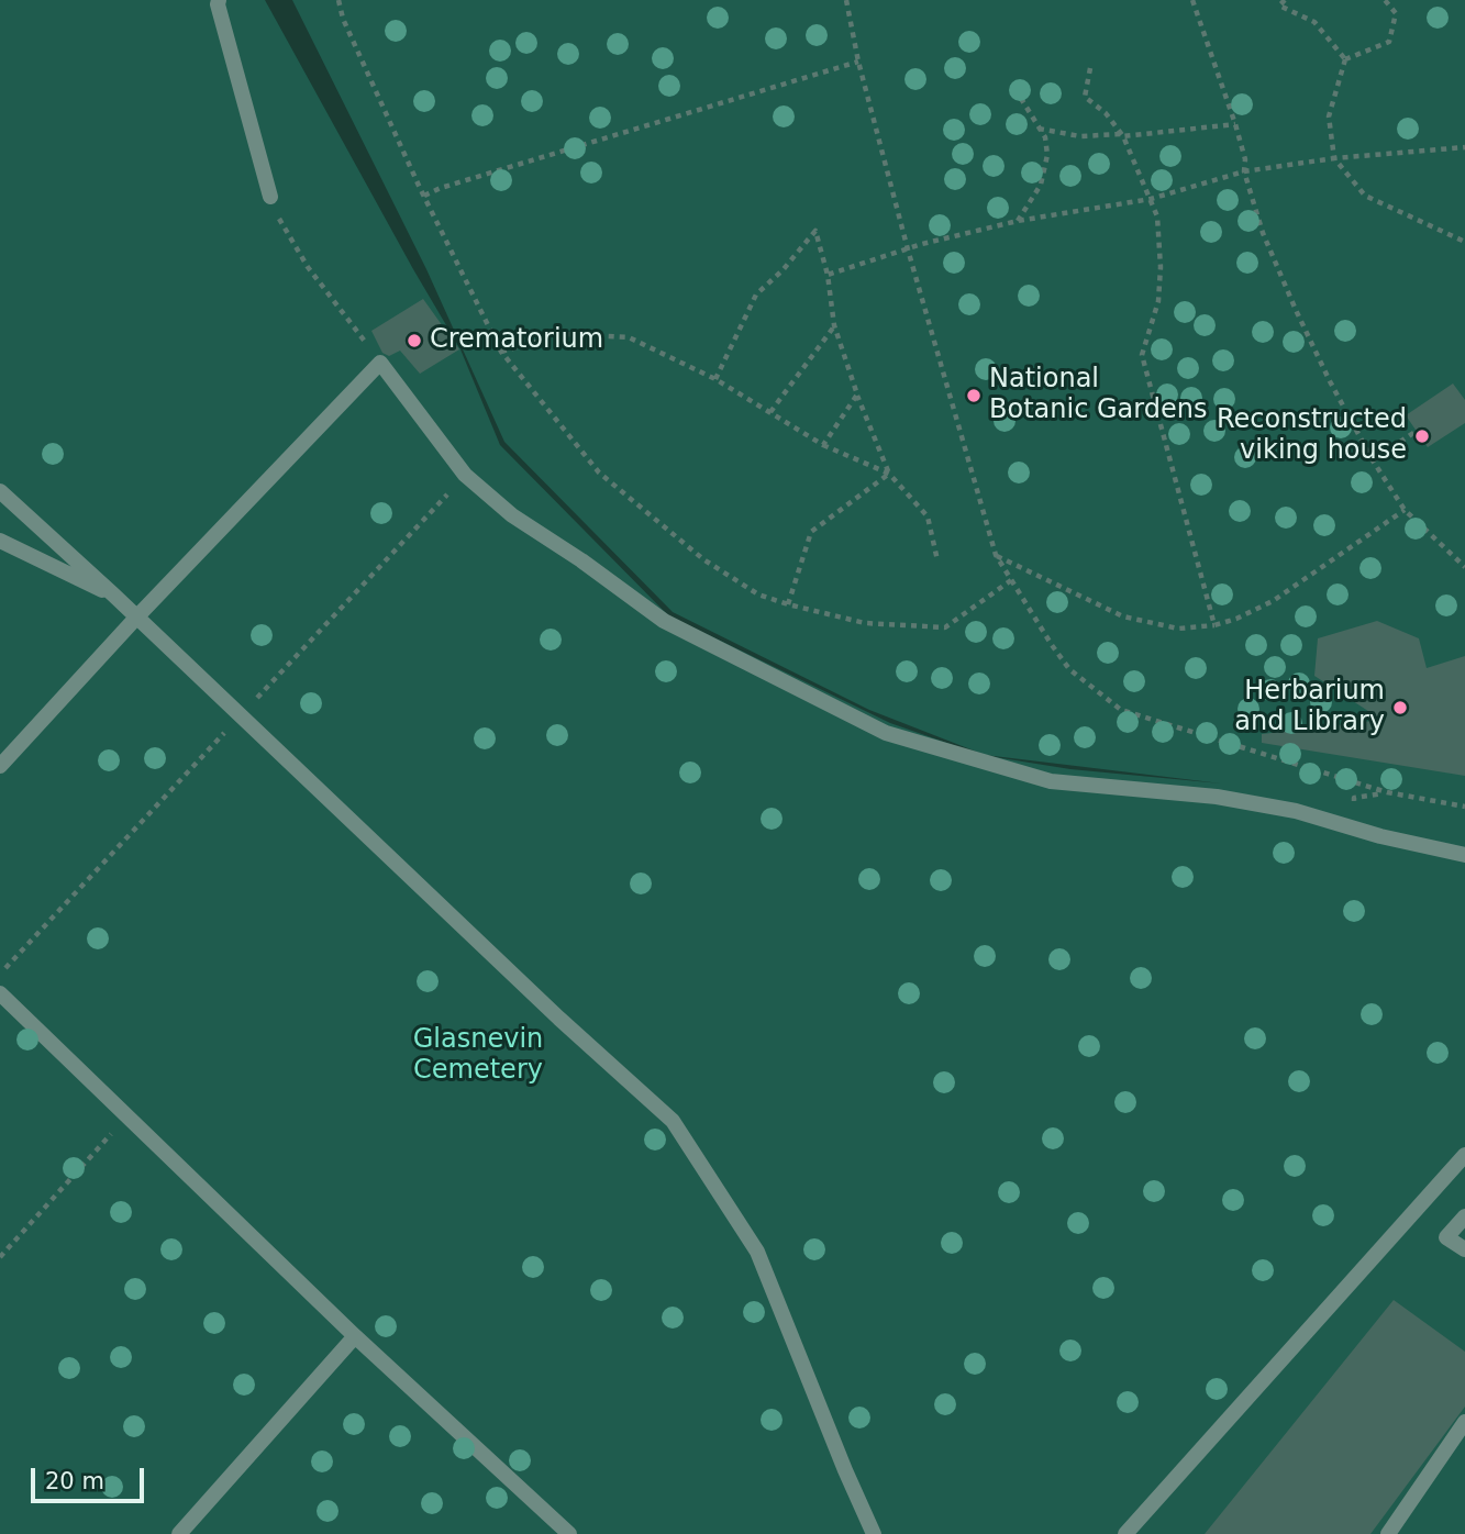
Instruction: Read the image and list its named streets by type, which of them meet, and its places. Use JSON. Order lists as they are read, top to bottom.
{
  "parks": ["Glasnevin Cemetery"],
  "places": [
    "Crematorium",
    "National Botanic Gardens",
    "Reconstructed viking house",
    "Herbarium and Library"
  ],
  "scale_bar": "20 m"
}
